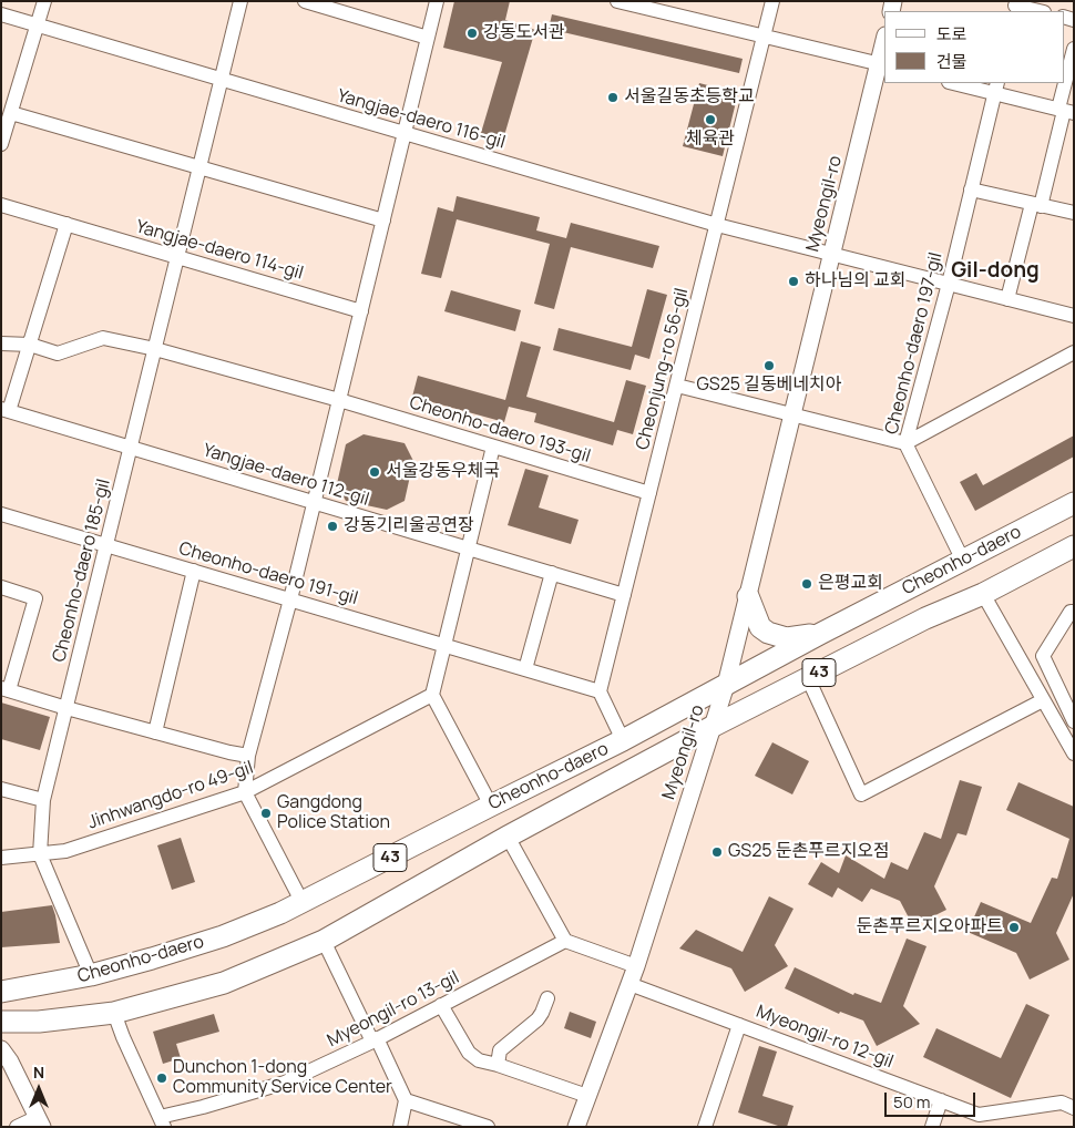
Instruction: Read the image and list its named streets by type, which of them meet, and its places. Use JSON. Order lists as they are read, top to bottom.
{
  "streets": {
    "main road": ["Cheonho-daero", "43"],
    "street": [
      "Yangjae-daero 116-gil",
      "Myeongil-ro",
      "Yangjae-daero 114-gil",
      "Cheonho-daero 197-gil",
      "Cheonjung-ro 56-gil",
      "Cheonho-daero 193-gil",
      "Yangjae-daero 112-gil",
      "Cheonho-daero 185-gil",
      "Cheonho-daero 191-gil",
      "Jinhwangdo-ro 49-gil",
      "Myeongil-ro 13-gil",
      "Myeongil-ro 12-gil"
    ]
  },
  "crossings": [
    ["Yangjae-daero 116-gil", "Myeongil-ro"],
    ["Yangjae-daero 116-gil", "Cheonho-daero 197-gil"],
    ["Yangjae-daero 116-gil", "Cheonjung-ro 56-gil"],
    ["Yangjae-daero 116-gil", "Cheonho-daero 185-gil"],
    ["Myeongil-ro", "Cheonho-daero"],
    ["Myeongil-ro", "Myeongil-ro 12-gil"],
    ["Yangjae-daero 114-gil", "Cheonho-daero 185-gil"],
    ["Cheonho-daero 197-gil", "Cheonho-daero"],
    ["Cheonjung-ro 56-gil", "Cheonho-daero 193-gil"],
    ["Cheonjung-ro 56-gil", "Yangjae-daero 112-gil"],
    ["Cheonjung-ro 56-gil", "Cheonho-daero 191-gil"],
    ["Cheonho-daero 193-gil", "Cheonho-daero 185-gil"],
    ["Yangjae-daero 112-gil", "Cheonho-daero 185-gil"],
    ["Cheonho-daero", "Cheonho-daero 185-gil"],
    ["Cheonho-daero 185-gil", "Cheonho-daero 191-gil"],
    ["Cheonho-daero 185-gil", "Jinhwangdo-ro 49-gil"]
  ],
  "districts": ["Gil-dong"],
  "places": [
    "강동도서관",
    "서울길동초등학교",
    "체육관",
    "하나님의 교회",
    "GS25 길동베네치아",
    "서울강동우체국",
    "강동기리울공연장",
    "은평교회",
    "Gangdong Police Station",
    "GS25 둔촌푸르지오점",
    "둔촌푸르지오아파트",
    "Dunchon 1-dong Community Service Center"
  ],
  "legend": ["도로", "건물"],
  "scale_bar": "50 m",
  "north": "top"
}
